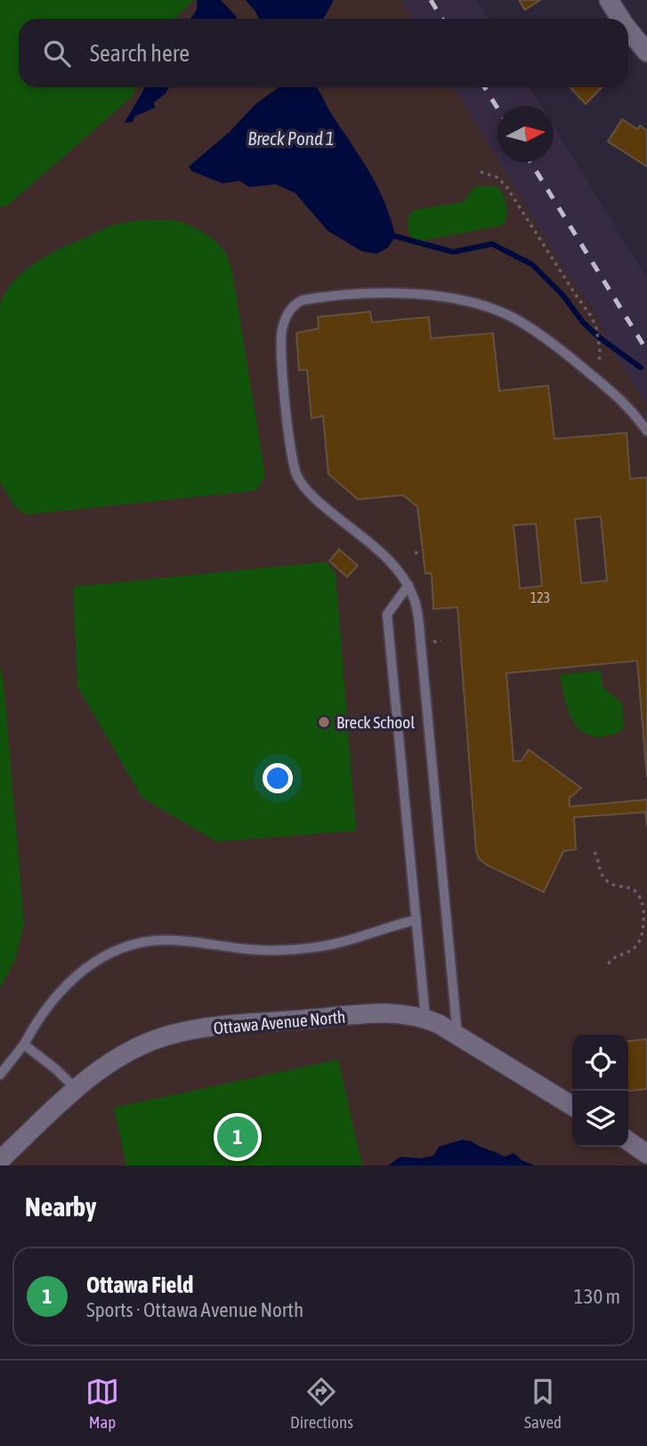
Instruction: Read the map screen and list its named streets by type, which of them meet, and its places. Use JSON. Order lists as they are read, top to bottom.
{
  "streets": {
    "street": ["Ottawa Avenue North"]
  },
  "water": ["Breck Pond 1"],
  "places": ["Breck School"],
  "house_numbers": ["123"],
  "north": "right",
  "page": {
    "search": "Search here",
    "pins": "1",
    "heading": "Nearby",
    "list": [
      {
        "mark": "1",
        "name": "Ottawa Field",
        "note": "Sports · Ottawa Avenue North",
        "value": "130 m"
      }
    ],
    "nav": ["Map", "Directions", "Saved"]
  }
}
